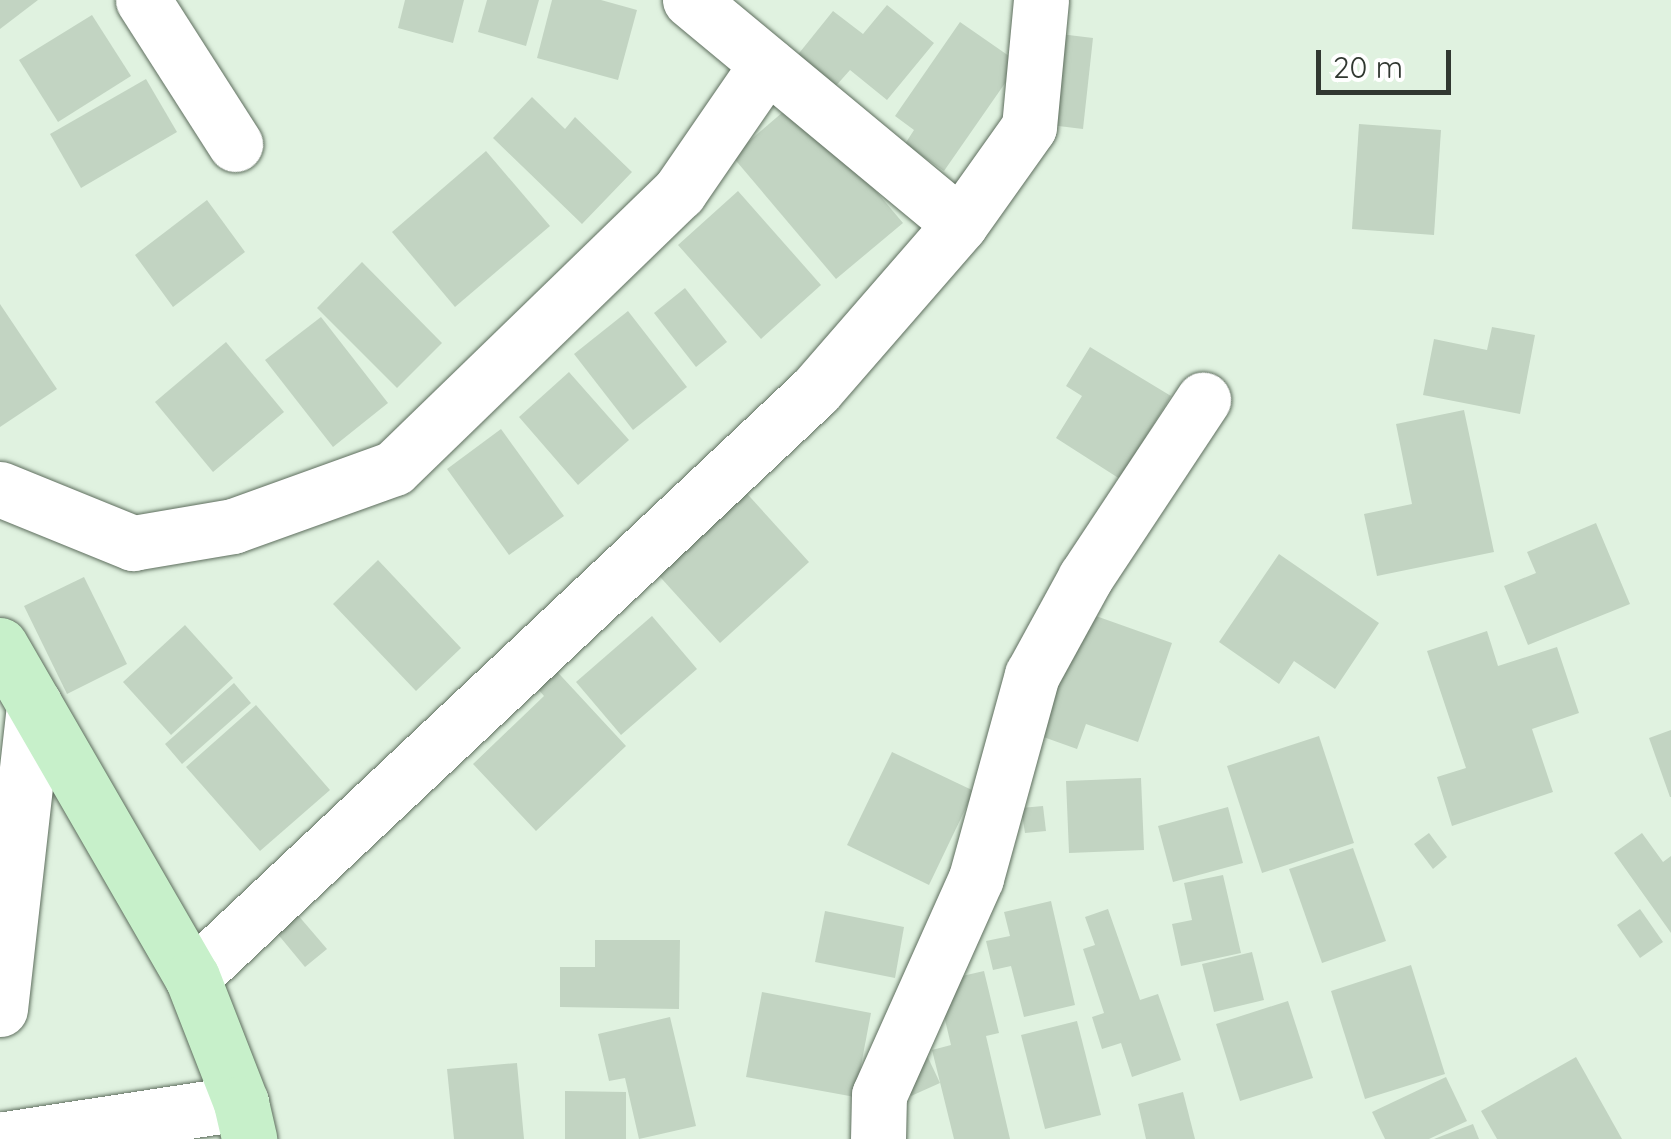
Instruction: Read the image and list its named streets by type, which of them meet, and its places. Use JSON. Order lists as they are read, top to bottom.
{
  "scale_bar": "20 m"
}
